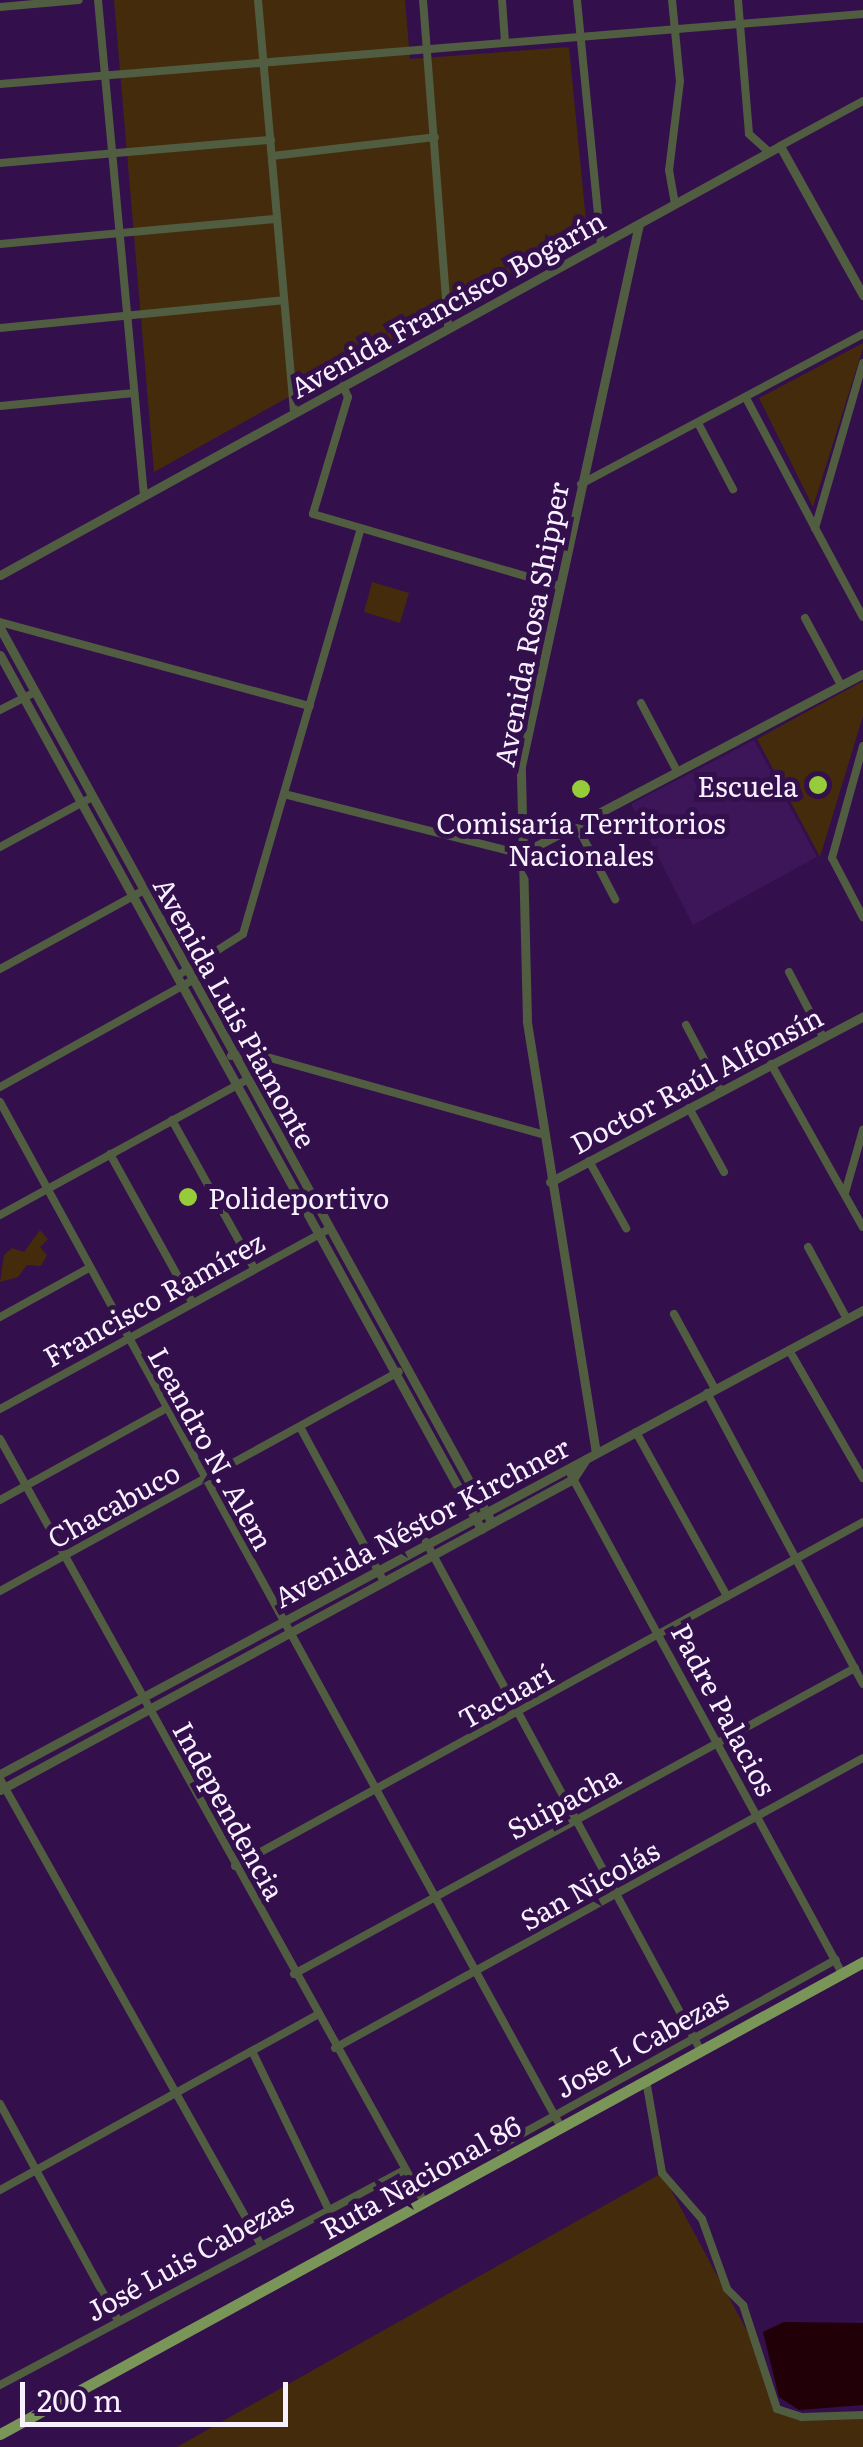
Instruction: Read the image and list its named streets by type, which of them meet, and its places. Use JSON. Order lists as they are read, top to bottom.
{
  "streets": {
    "main road": ["Ruta Nacional 86"],
    "street": [
      "Avenida Francisco Bogarín",
      "Avenida Rosa Shipper",
      "Avenida Luis Piamonte",
      "Doctor Raúl Alfonsín",
      "Francisco Ramírez",
      "Leandro N. Alem",
      "Chacabuco",
      "Avenida Néstor Kirchner",
      "Tacuarí",
      "Padre Palacios",
      "Suipacha",
      "Independencia",
      "San Nicolás",
      "Jose L Cabezas",
      "José Luis Cabezas"
    ]
  },
  "crossings": [
    ["Avenida Francisco Bogarín", "Avenida Rosa Shipper"],
    ["Avenida Rosa Shipper", "Doctor Raúl Alfonsín"],
    ["Avenida Rosa Shipper", "Avenida Néstor Kirchner"],
    ["Avenida Luis Piamonte", "Francisco Ramírez"],
    ["Avenida Luis Piamonte", "Chacabuco"],
    ["Avenida Luis Piamonte", "Avenida Néstor Kirchner"],
    ["Francisco Ramírez", "Leandro N. Alem"],
    ["Leandro N. Alem", "Chacabuco"],
    ["Leandro N. Alem", "Avenida Néstor Kirchner"],
    ["Leandro N. Alem", "Tacuarí"],
    ["Leandro N. Alem", "Suipacha"],
    ["Leandro N. Alem", "San Nicolás"],
    ["Leandro N. Alem", "Jose L Cabezas"],
    ["Leandro N. Alem", "Ruta Nacional 86"],
    ["Chacabuco", "Independencia"],
    ["Avenida Néstor Kirchner", "Padre Palacios"],
    ["Avenida Néstor Kirchner", "Independencia"],
    ["Tacuarí", "Padre Palacios"],
    ["Tacuarí", "Independencia"],
    ["Padre Palacios", "Suipacha"],
    ["Padre Palacios", "San Nicolás"],
    ["Padre Palacios", "Jose L Cabezas"],
    ["Padre Palacios", "Ruta Nacional 86"],
    ["Suipacha", "Independencia"],
    ["Independencia", "San Nicolás"],
    ["Independencia", "Ruta Nacional 86"],
    ["Independencia", "José Luis Cabezas"],
    ["Jose L Cabezas", "Ruta Nacional 86"]
  ],
  "places": ["Escuela", "Comisaría Territorios Nacionales", "Polideportivo"],
  "scale_bar": "200 m"
}
